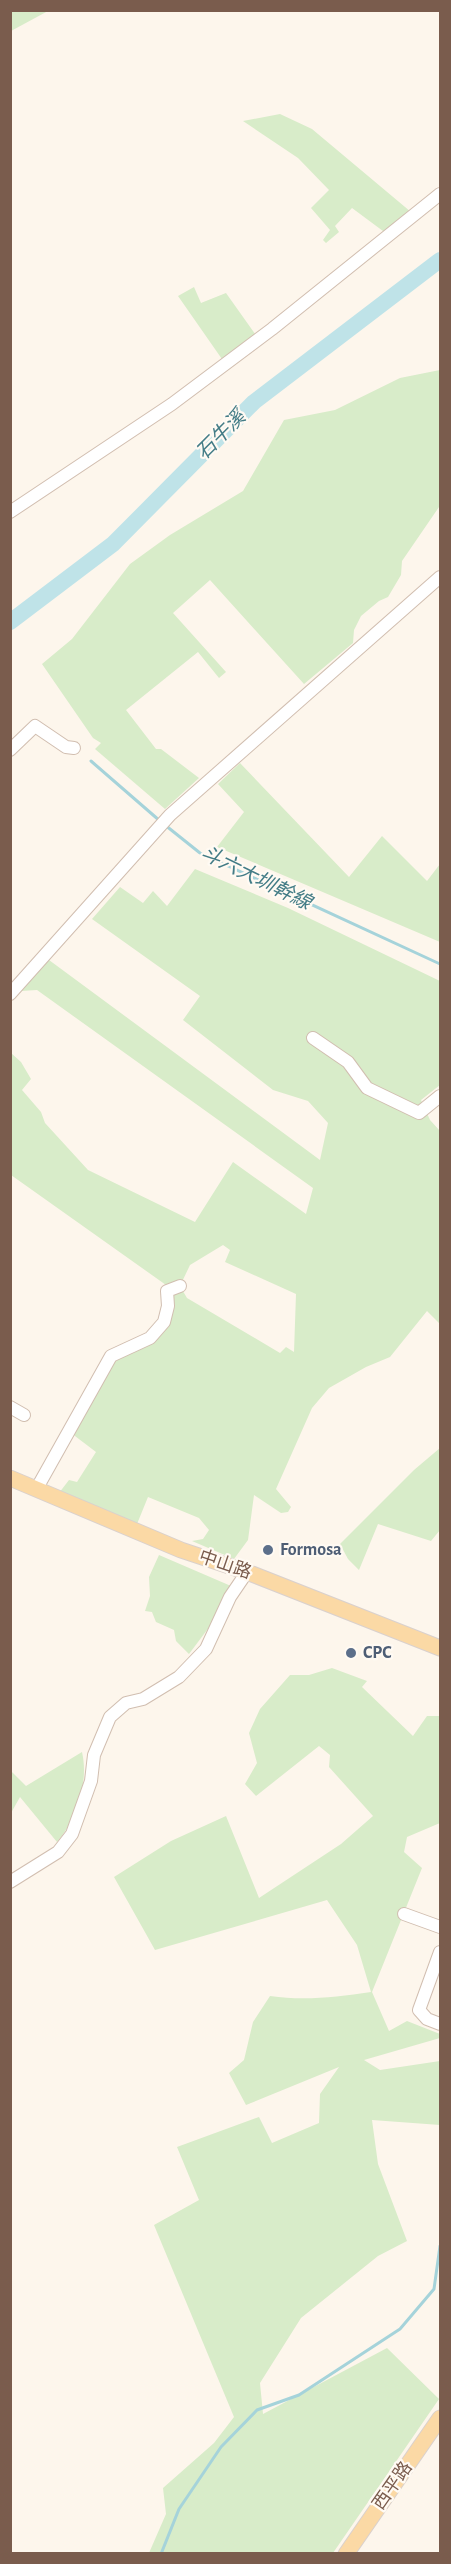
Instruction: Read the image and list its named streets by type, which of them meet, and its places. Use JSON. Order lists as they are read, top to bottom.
{
  "streets": {
    "main road": ["中山路", "西平路"]
  },
  "water": ["石牛溪", "斗六大圳幹線"],
  "places": ["Formosa", "CPC"]
}
